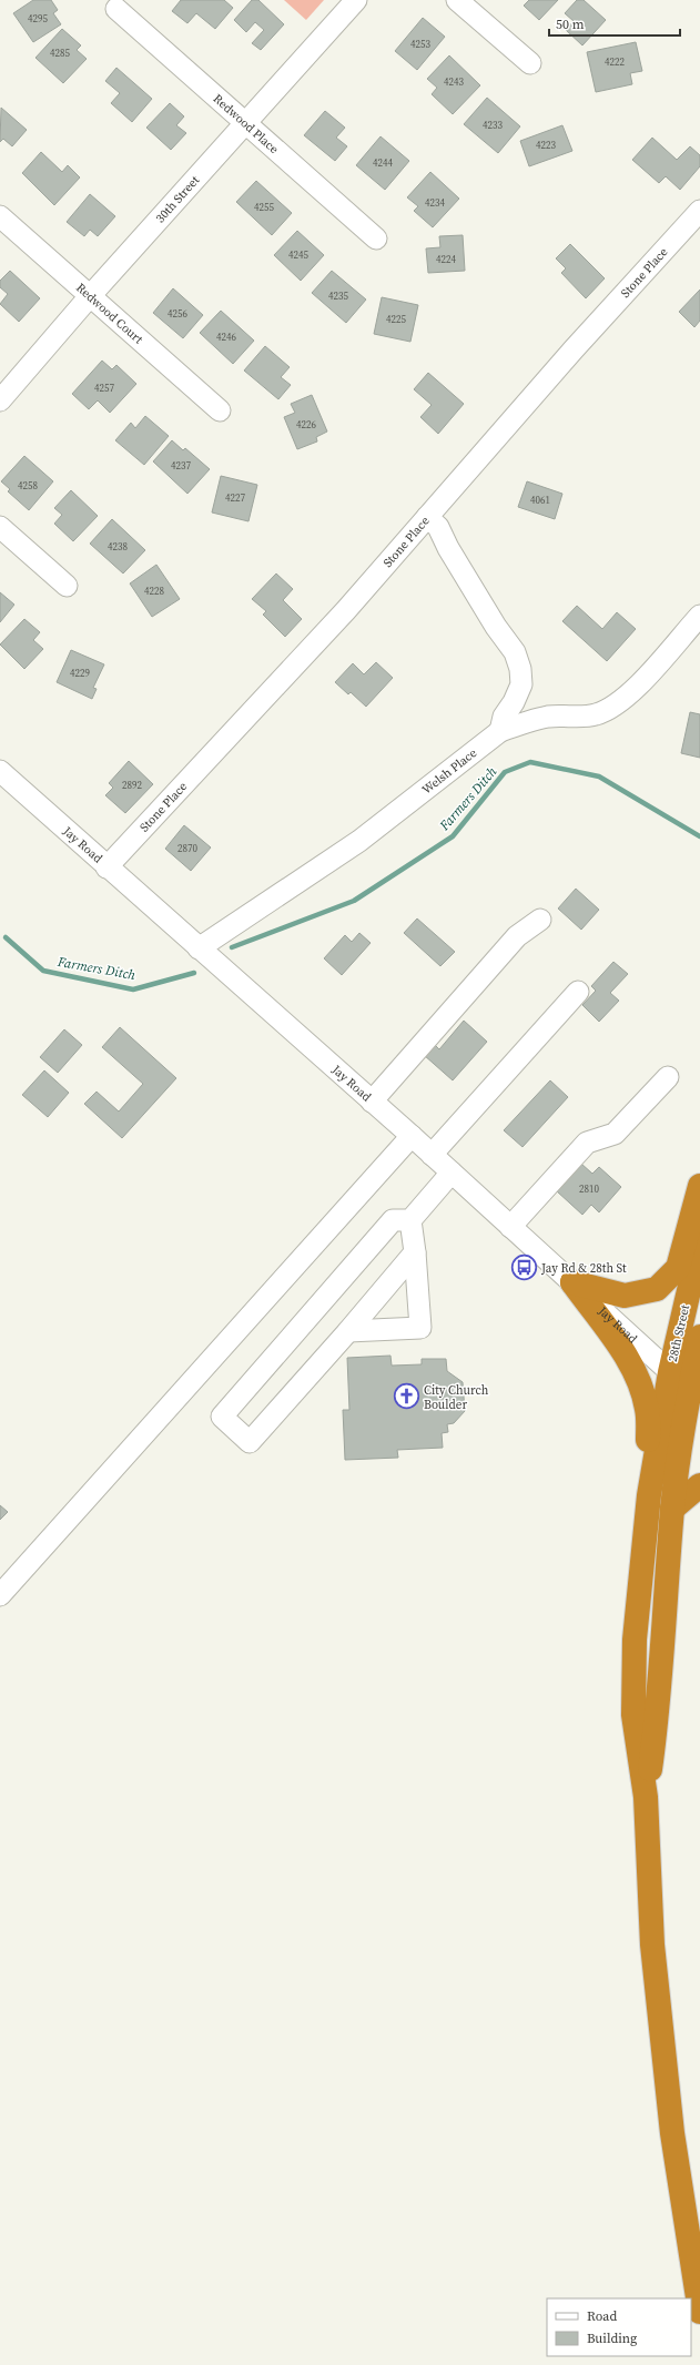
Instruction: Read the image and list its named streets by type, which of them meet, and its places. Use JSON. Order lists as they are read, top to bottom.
{
  "streets": {
    "highway": ["28th Street"],
    "street": [
      "Redwood Place",
      "30th Street",
      "Stone Place",
      "Redwood Court",
      "Welsh Place",
      "Jay Road"
    ]
  },
  "crossings": [
    ["Redwood Place", "30th Street"],
    ["30th Street", "Redwood Court"],
    ["Stone Place", "Jay Road"],
    ["Welsh Place", "Jay Road"],
    ["Jay Road", "28th Street"]
  ],
  "water": ["Farmers Ditch"],
  "places": {
    "bus stop": ["Jay Rd & 28th St"],
    "church": ["City Church Boulder"]
  },
  "house_numbers": [
    "4295",
    "4253",
    "4285",
    "4222",
    "4243",
    "4233",
    "4223",
    "4244",
    "4234",
    "4255",
    "4245",
    "4224",
    "4235",
    "4256",
    "4225",
    "4246",
    "4257",
    "4226",
    "4237",
    "4258",
    "4227",
    "4061",
    "4238",
    "4228",
    "4229",
    "2892",
    "2870",
    "2810"
  ],
  "legend": ["Road", "Building"],
  "scale_bar": "50 m"
}
